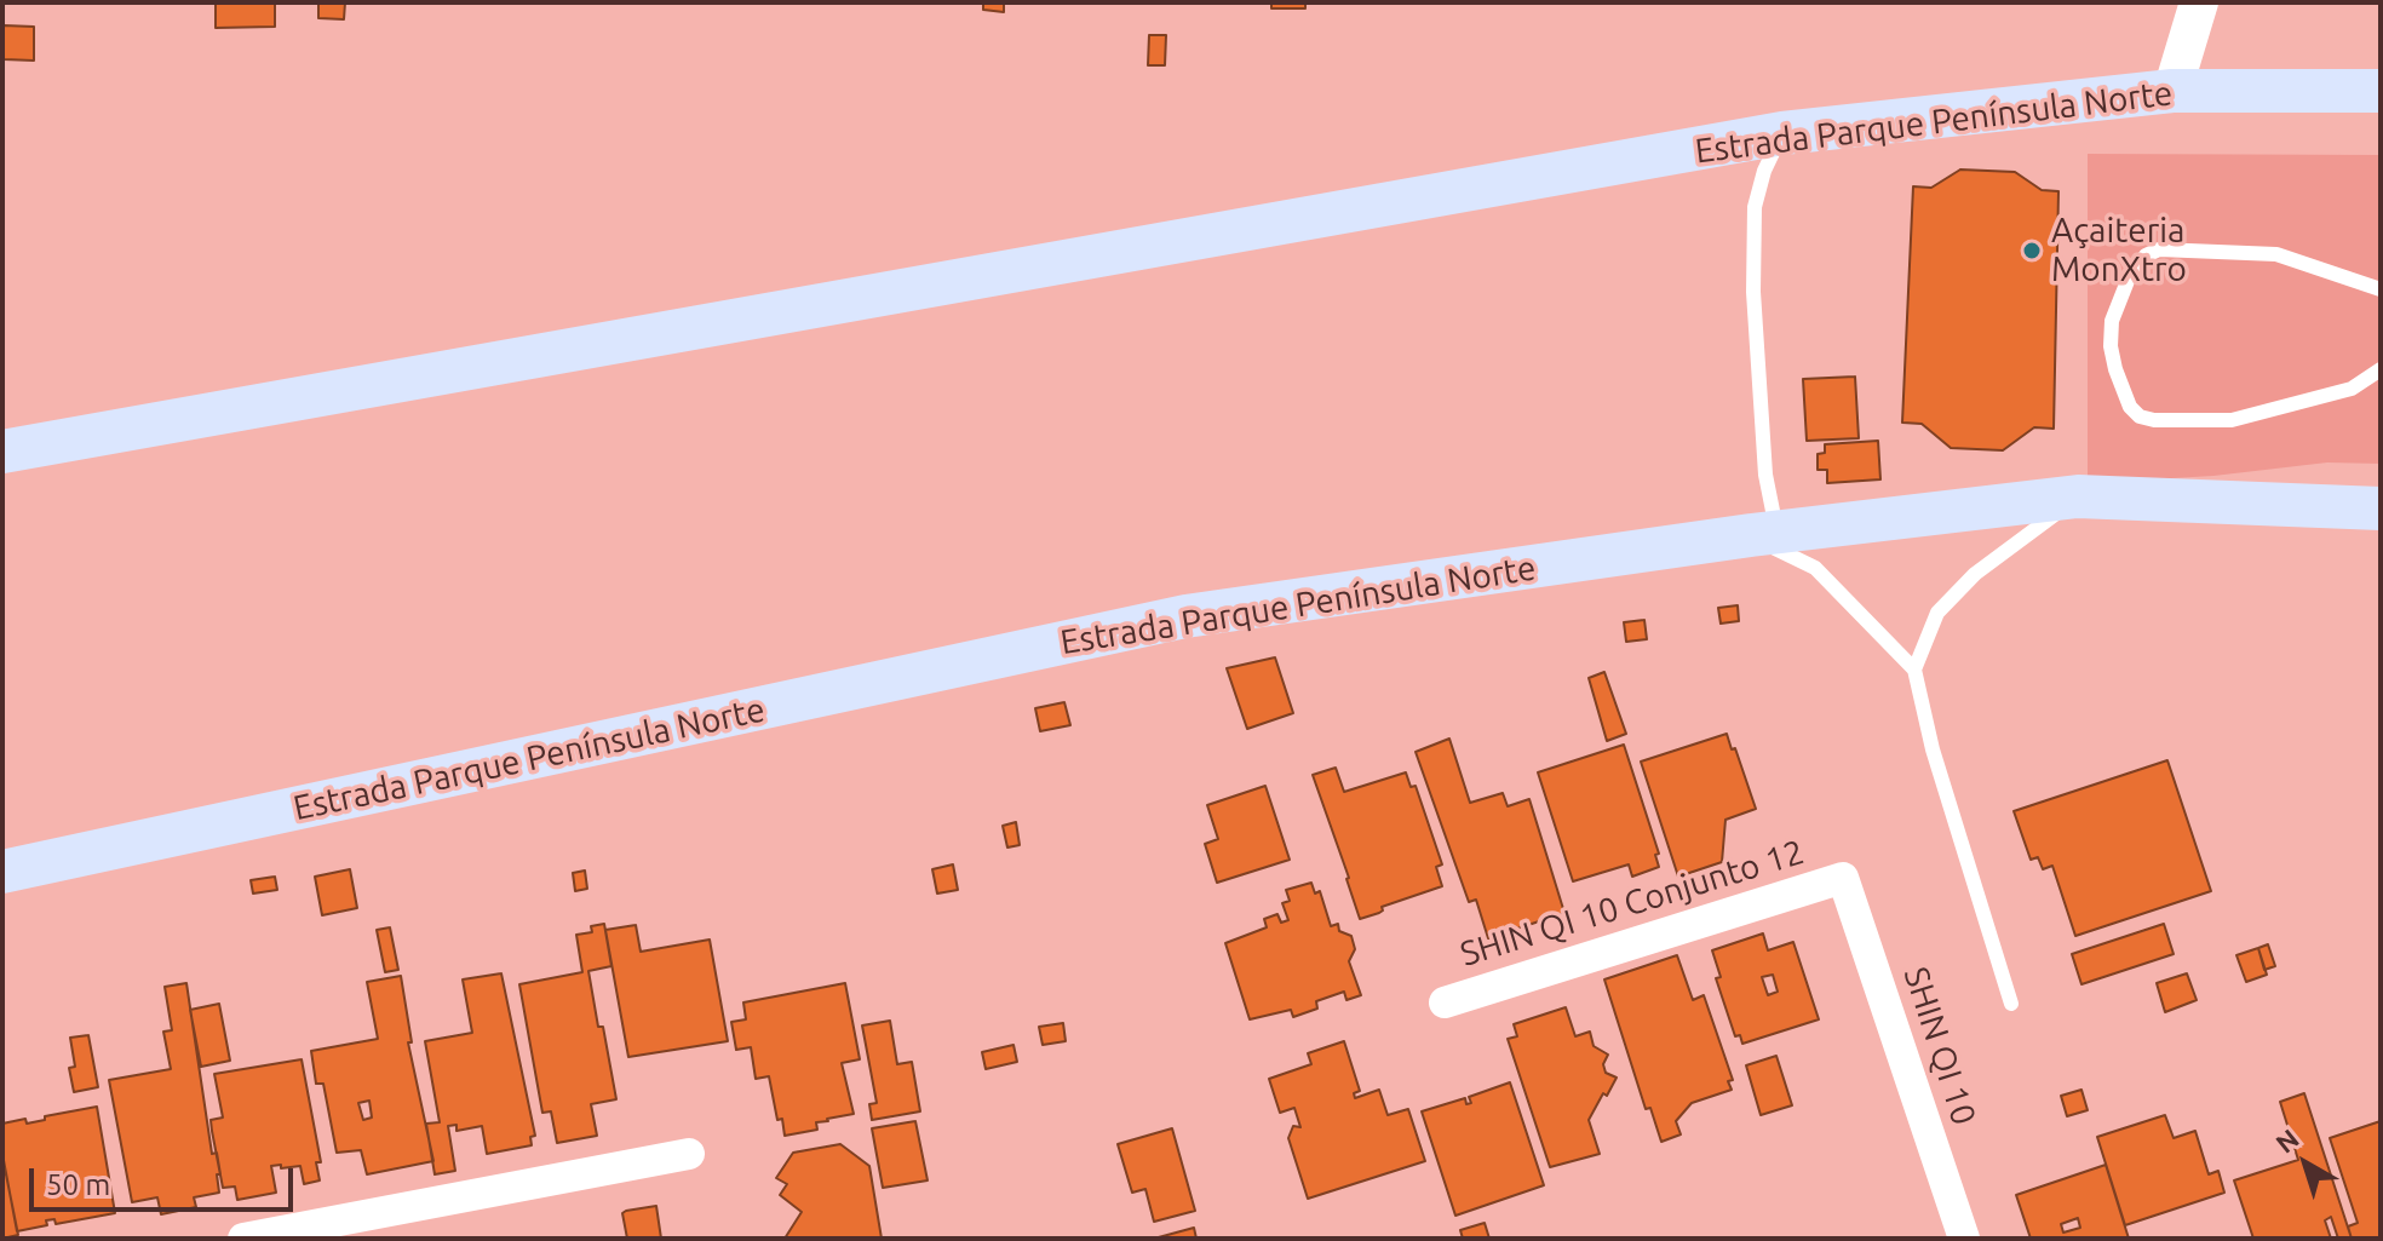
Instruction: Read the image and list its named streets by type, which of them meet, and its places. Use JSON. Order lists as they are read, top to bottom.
{
  "streets": {
    "main road": ["Estrada Parque Península Norte"],
    "street": ["SHIN QI 10 Conjunto 12", "SHIN QI 10"]
  },
  "crossings": [
    ["SHIN QI 10 Conjunto 12", "SHIN QI 10"]
  ],
  "places": ["Açaiteria MonXtro"],
  "scale_bar": "50 m",
  "north": "top left"
}
